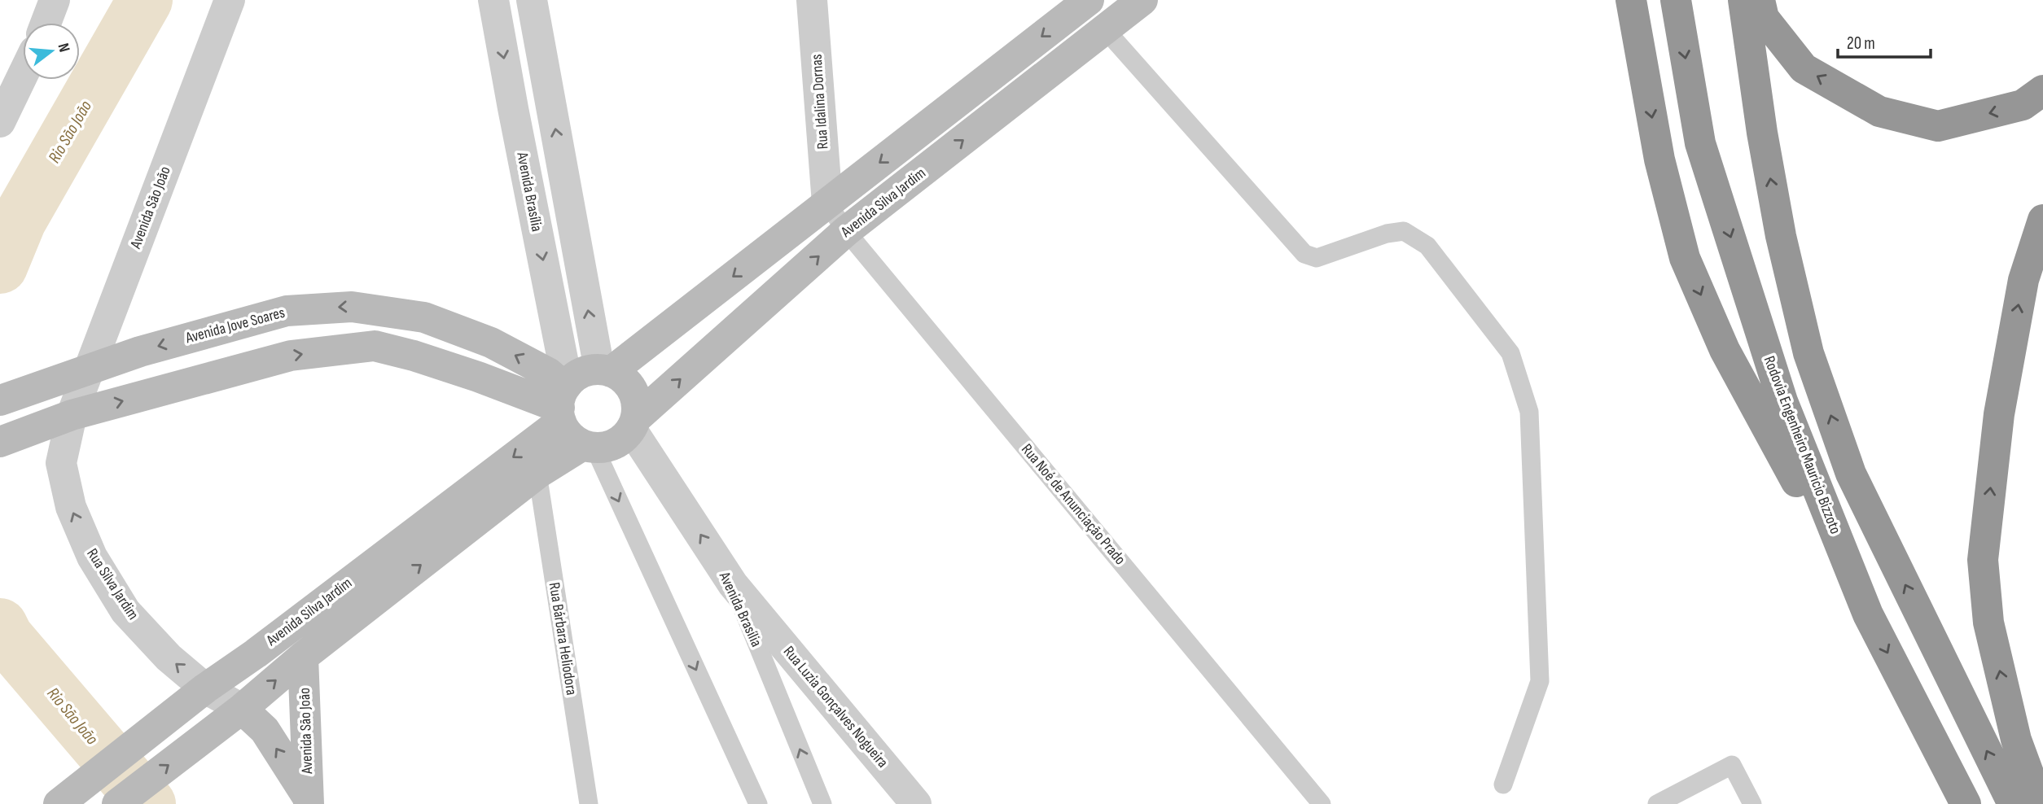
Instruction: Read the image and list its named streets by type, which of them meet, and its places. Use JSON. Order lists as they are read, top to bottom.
{
  "streets": {
    "highway": ["Rodovia Engenheiro Maurício Bizzoto"],
    "main road": ["Avenida Silva Jardim", "Avenida São João", "Avenida Jove Soares"],
    "street": [
      "Rua Idalina Dornas",
      "Avenida Brasília",
      "Rua Silva Jardim",
      "Rua Luzia Gonçalves Nogueira"
    ],
    "lane": ["Rua Noé de Anunciação Prado", "Rua Bárbara Heliodora"]
  },
  "crossings": [
    ["Rua Idalina Dornas", "Rua Noé de Anunciação Prado"],
    ["Avenida Brasília", "Avenida Silva Jardim"],
    ["Avenida Brasília", "Avenida Jove Soares"],
    ["Avenida Brasília", "Rua Luzia Gonçalves Nogueira"],
    ["Avenida Silva Jardim", "Avenida São João"],
    ["Avenida Silva Jardim", "Avenida Jove Soares"],
    ["Avenida Silva Jardim", "Rua Noé de Anunciação Prado"],
    ["Avenida Silva Jardim", "Rua Silva Jardim"],
    ["Avenida Silva Jardim", "Rua Bárbara Heliodora"],
    ["Avenida São João", "Avenida Jove Soares"],
    ["Avenida São João", "Rua Silva Jardim"]
  ],
  "one_way": ["Rua Silva Jardim"],
  "water": ["Rio São João"],
  "scale_bar": "20 m",
  "north": "right"
}
